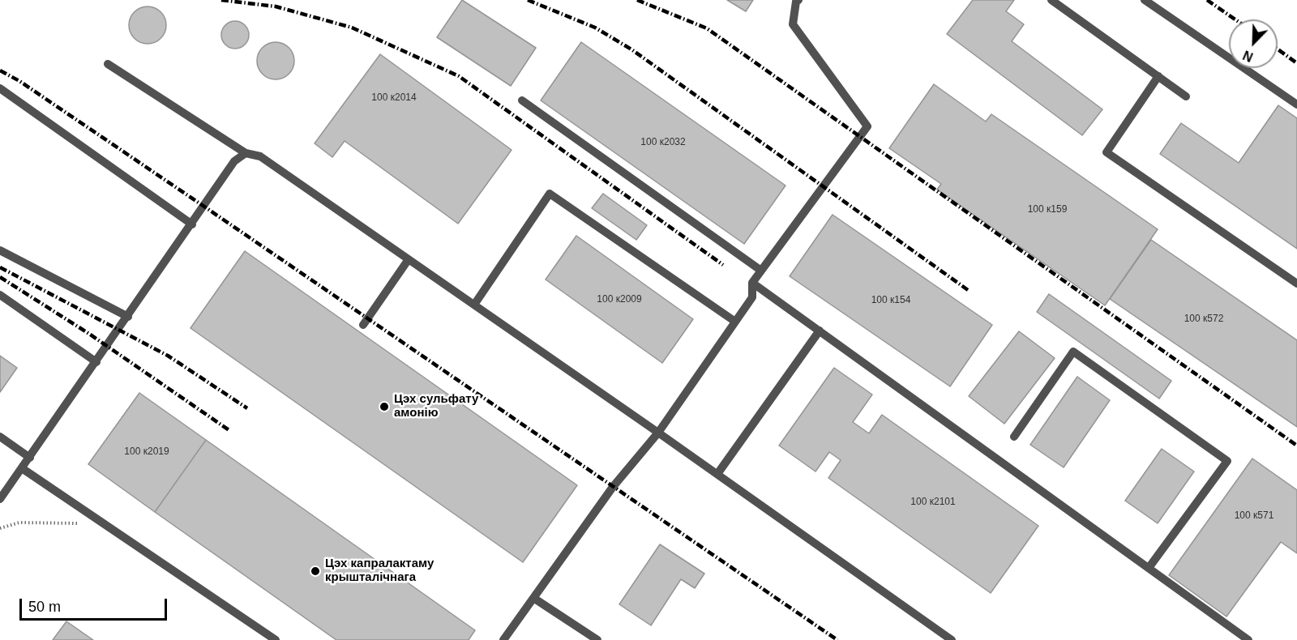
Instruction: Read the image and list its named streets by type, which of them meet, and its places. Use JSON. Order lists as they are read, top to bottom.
{
  "places": ["Цэх сульфату амонію", "Цэх капралактаму крышталічнага"],
  "house_numbers": [
    "100 к2014",
    "100 к2032",
    "100 к159",
    "100 к2009",
    "100 к154",
    "100 к572",
    "100 к2019",
    "100 к2101",
    "100 к571"
  ],
  "scale_bar": "50 m",
  "north": "bottom left"
}
